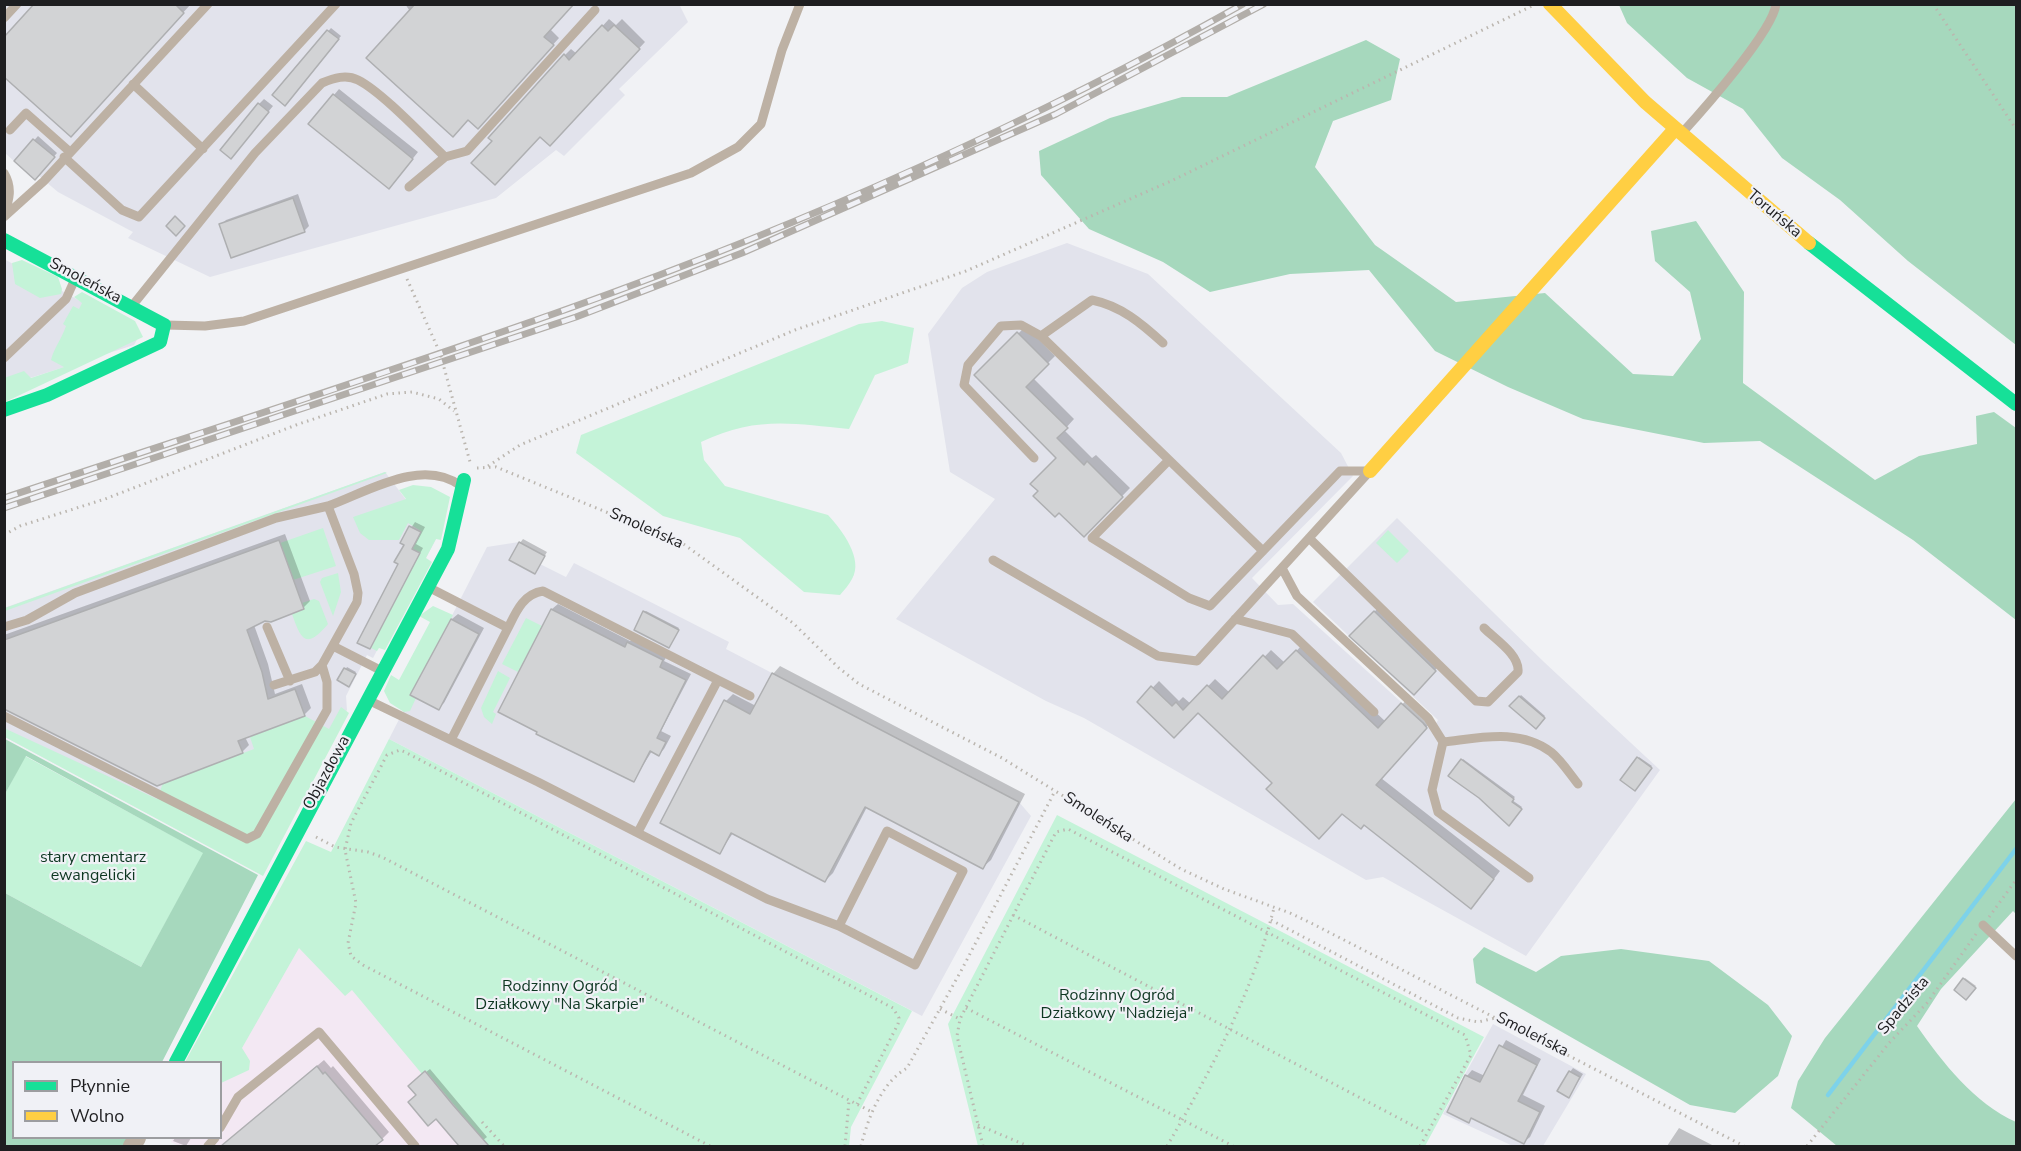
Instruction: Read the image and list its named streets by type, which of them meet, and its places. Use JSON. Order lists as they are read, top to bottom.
{
  "streets": {
    "street": ["Toruńska", "Smoleńska", "Objazdowa"],
    "path": ["Spadzista"]
  },
  "crossings": [
    ["Smoleńska", "Objazdowa"]
  ],
  "parks": ["stary cmentarz ewangelicki", "Rodzinny Ogród Działkowy \"Na Skarpie\"", "Rodzinny Ogród Działkowy \"Nadzieja\""],
  "legend": ["Płynnie", "Wolno"]
}
